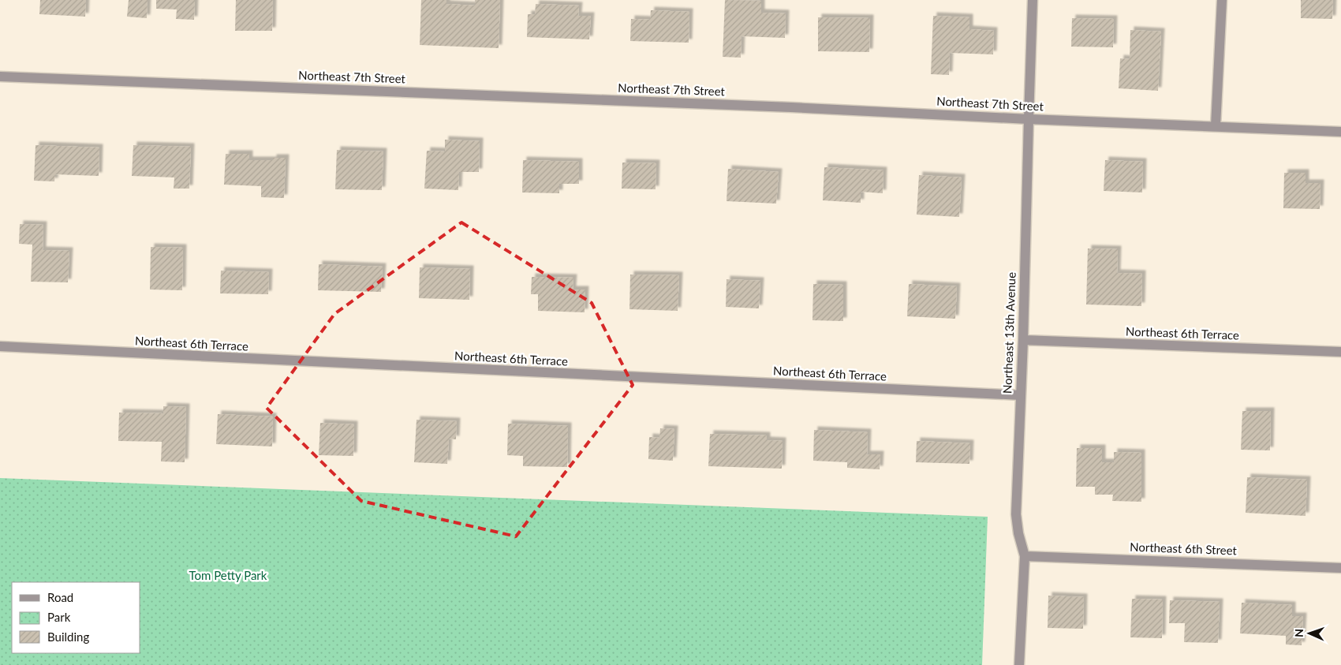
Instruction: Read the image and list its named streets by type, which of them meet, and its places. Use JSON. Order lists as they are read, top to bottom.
{
  "streets": {
    "street": [
      "Northeast 7th Street",
      "Northeast 13th Avenue",
      "Northeast 6th Terrace",
      "Northeast 6th Street"
    ]
  },
  "crossings": [
    ["Northeast 7th Street", "Northeast 13th Avenue"],
    ["Northeast 13th Avenue", "Northeast 6th Terrace"],
    ["Northeast 13th Avenue", "Northeast 6th Street"]
  ],
  "parks": ["Tom Petty Park"],
  "legend": ["Road", "Park", "Building"],
  "north": "left"
}
